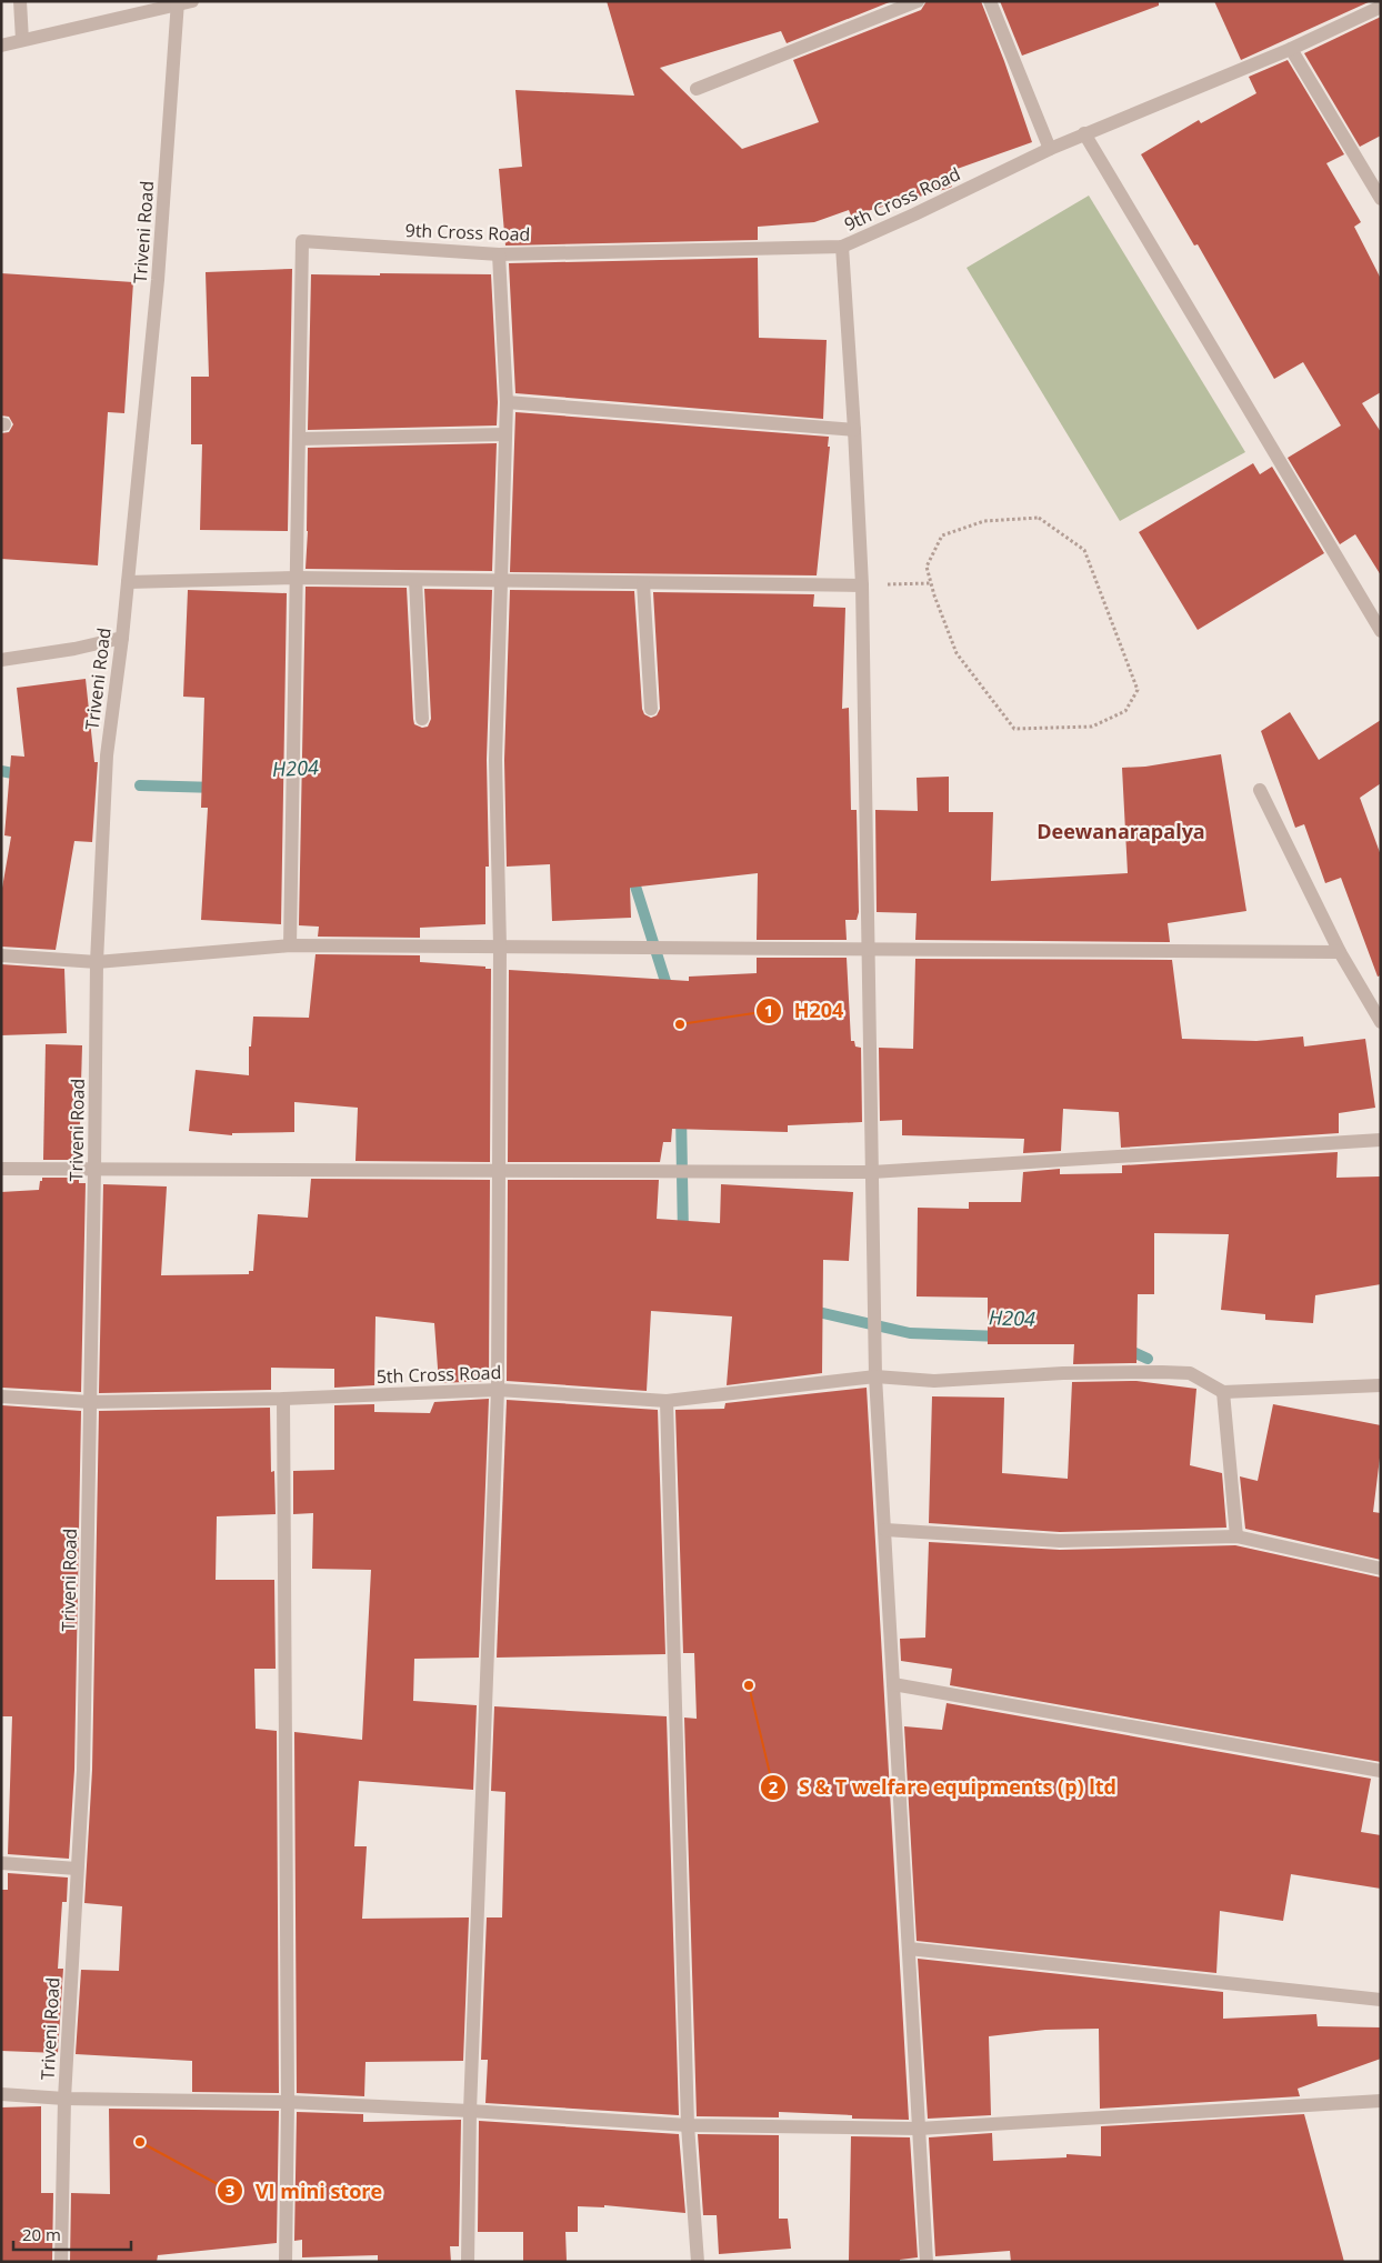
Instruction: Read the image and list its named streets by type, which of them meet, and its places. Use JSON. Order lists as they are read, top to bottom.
{
  "streets": {
    "street": ["9th Cross Road", "Triveni Road", "5th Cross Road"]
  },
  "crossings": [
    ["Triveni Road", "5th Cross Road"]
  ],
  "districts": ["Deewanarapalya"],
  "water": ["H204"],
  "places": ["H204", "S & T welfare equipments (p) ltd", "VI mini store"],
  "scale_bar": "20 m"
}
